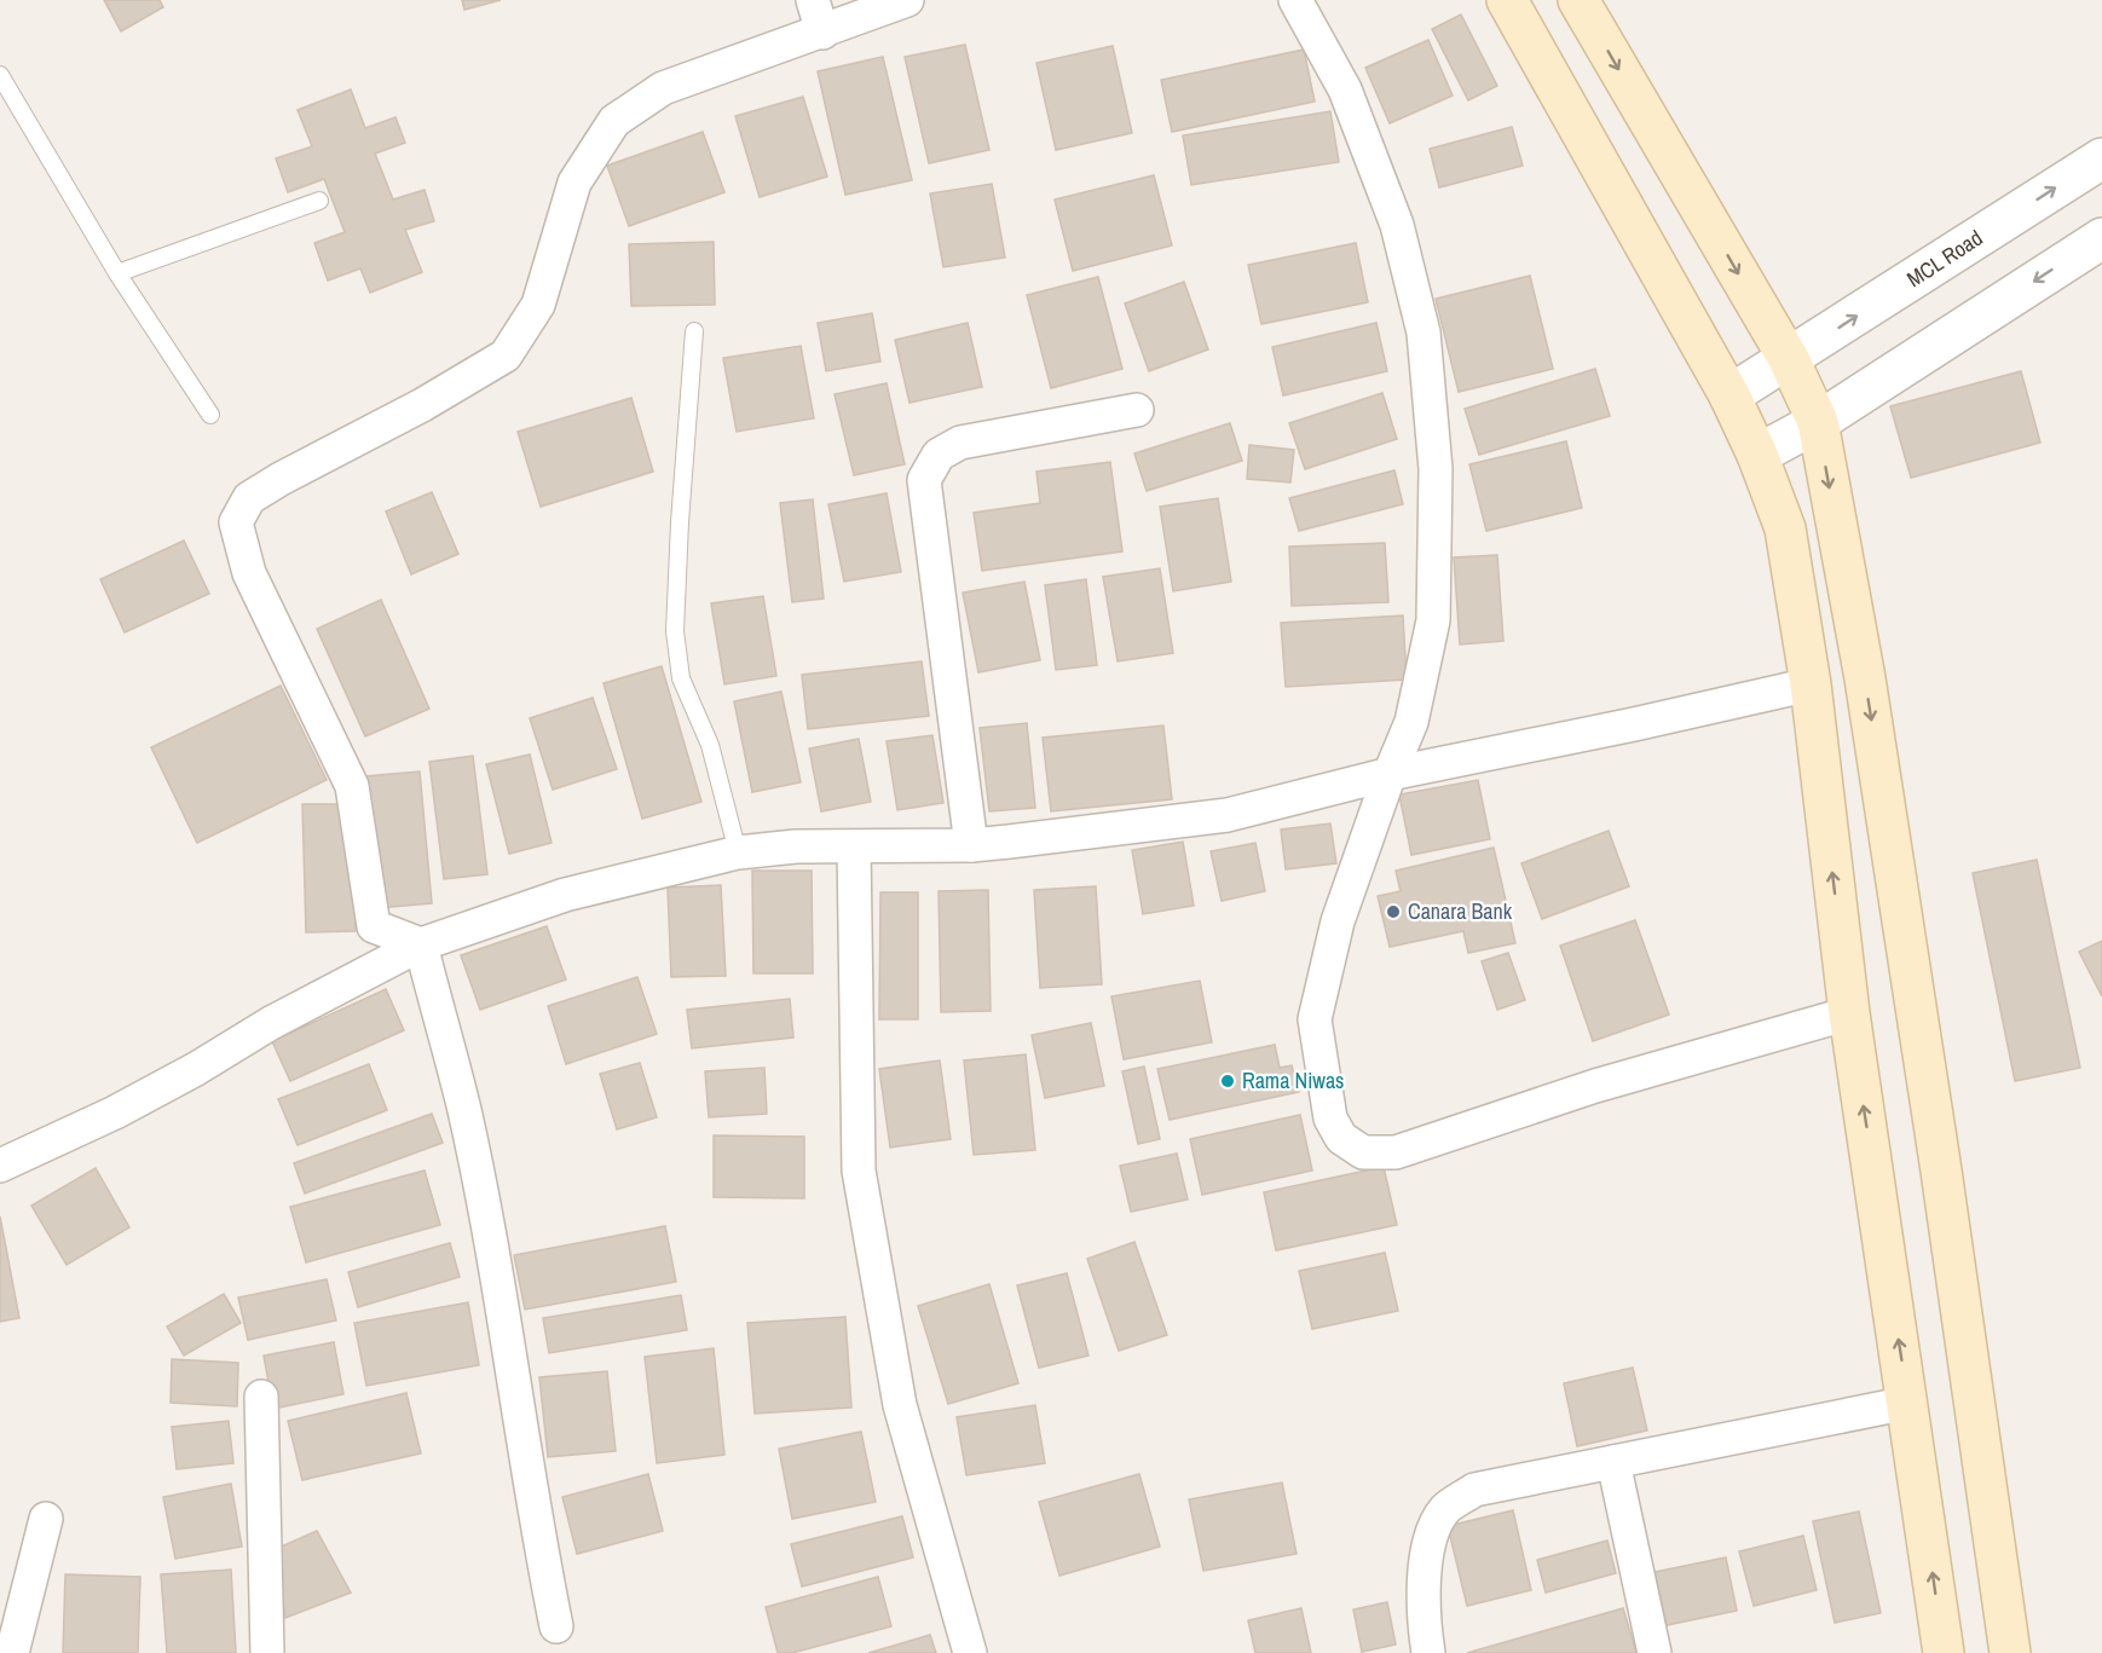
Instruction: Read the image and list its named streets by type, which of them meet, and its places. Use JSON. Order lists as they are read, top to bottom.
{
  "streets": {
    "street": ["MCL Road"]
  },
  "places": ["Canara Bank", "Rama Niwas"]
}
